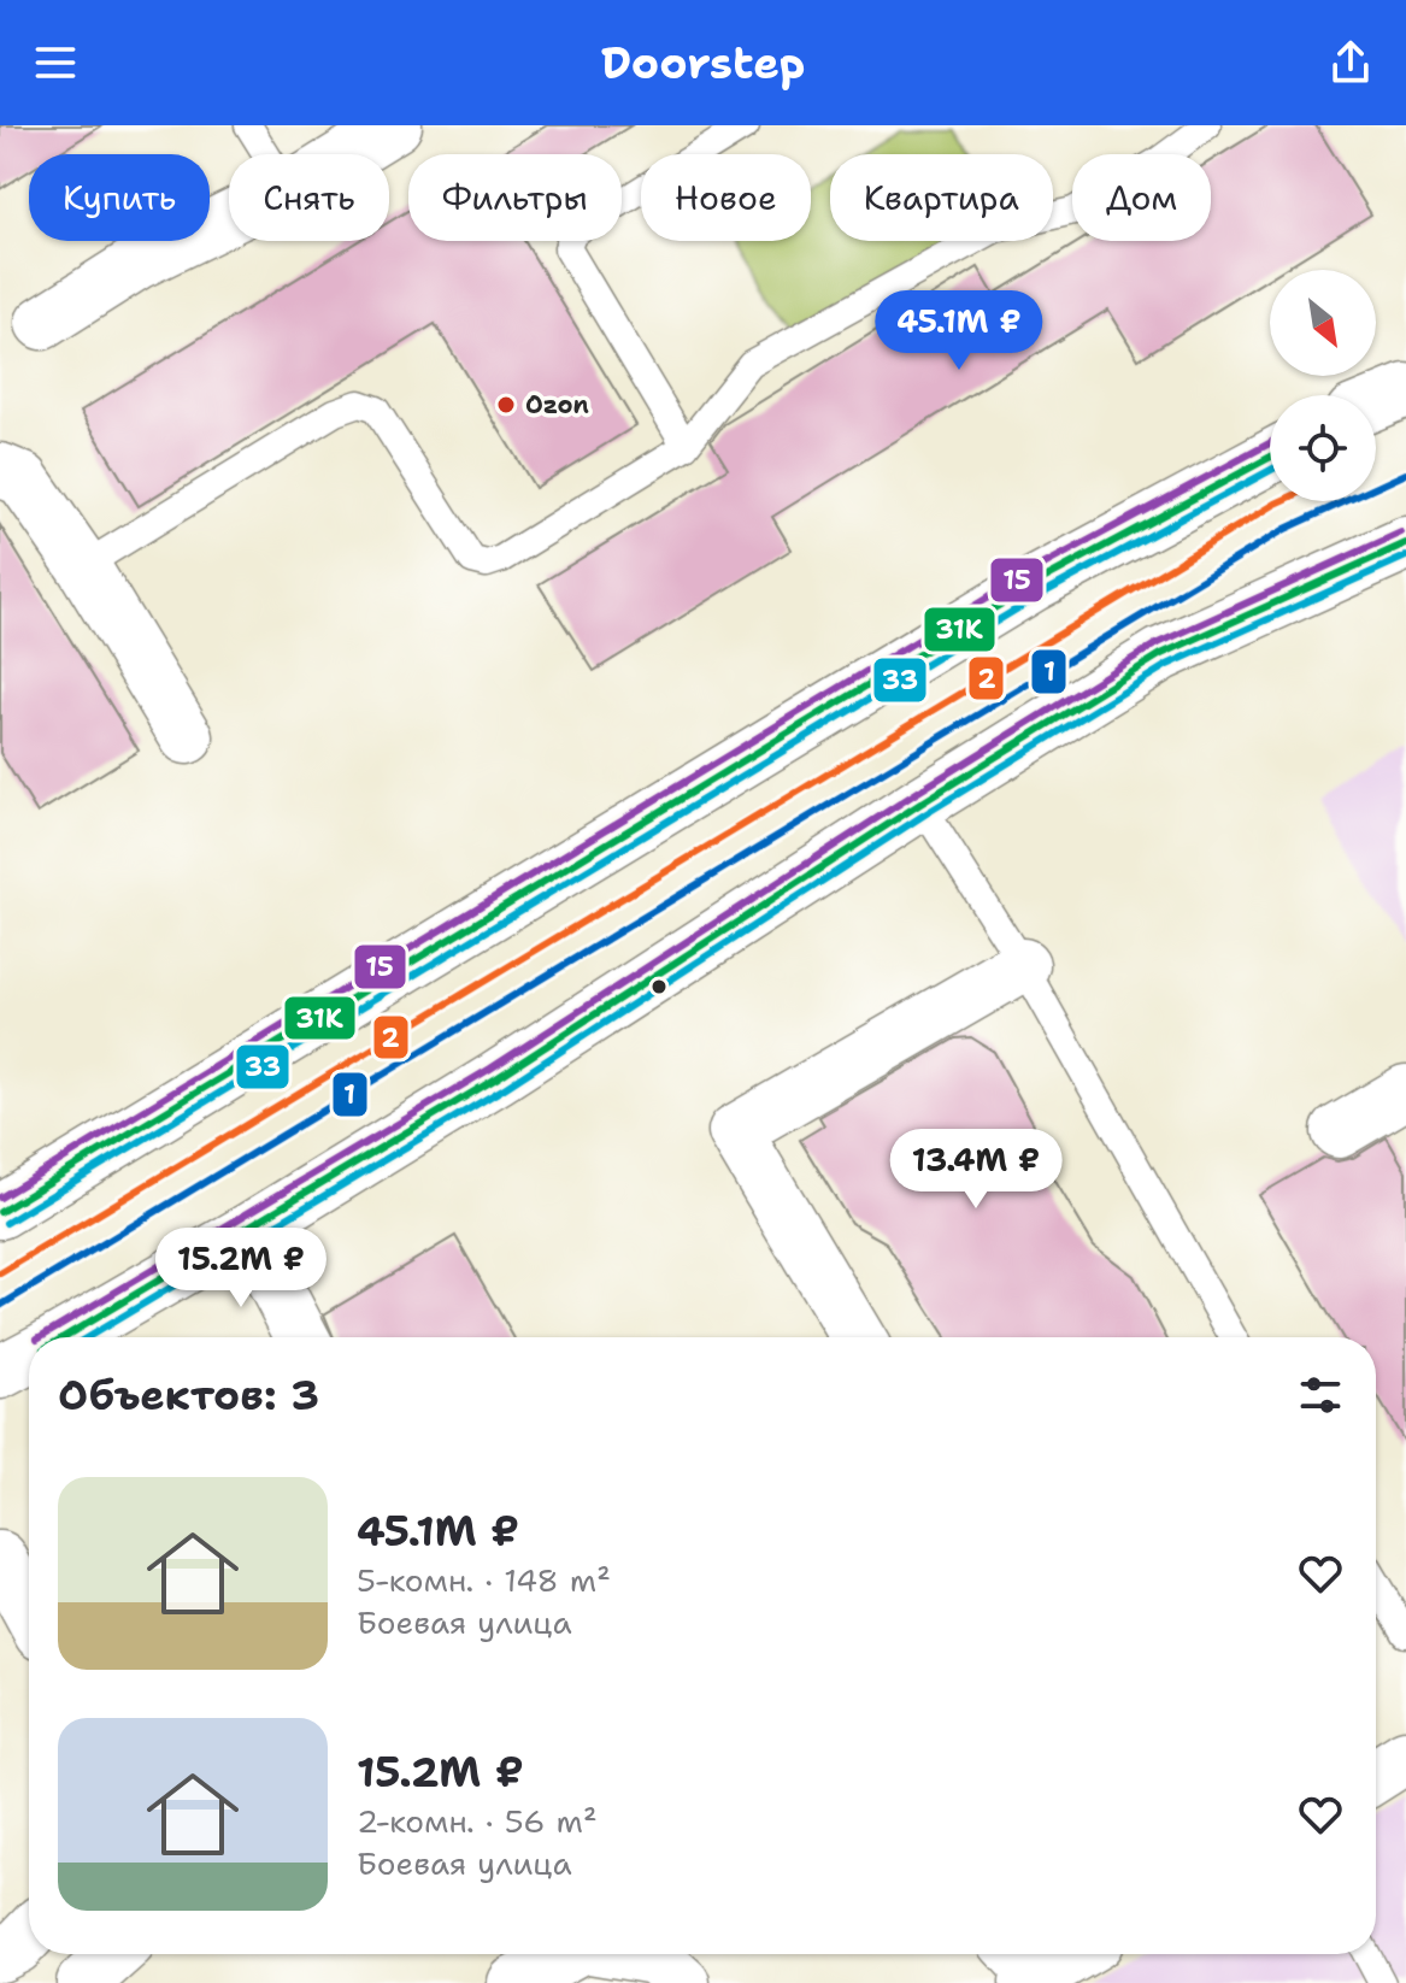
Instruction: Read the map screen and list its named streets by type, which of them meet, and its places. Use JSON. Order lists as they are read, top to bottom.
{
  "places": ["Ozon"],
  "lines": [
    "transit line 15",
    "transit line 31К",
    "transit line 33",
    "transit line 1",
    "transit line 2"
  ],
  "north": "bottom right",
  "page": {
    "header": "Doorstep",
    "chip": [
      "Купить",
      "Снять",
      "Фильтры",
      "Новое",
      "Квартира",
      "Дом"
    ],
    "price": ["45.1M ₽", "13.4M ₽", "15.2M ₽"],
    "heading": "Объектов: 3",
    "list": [
      {
        "name": "45.1M ₽",
        "note": "5-комн. · 148 m² · Боевая улица"
      },
      {
        "name": "15.2M ₽",
        "note": "2-комн. · 56 m² · Боевая улица"
      }
    ]
  }
}
